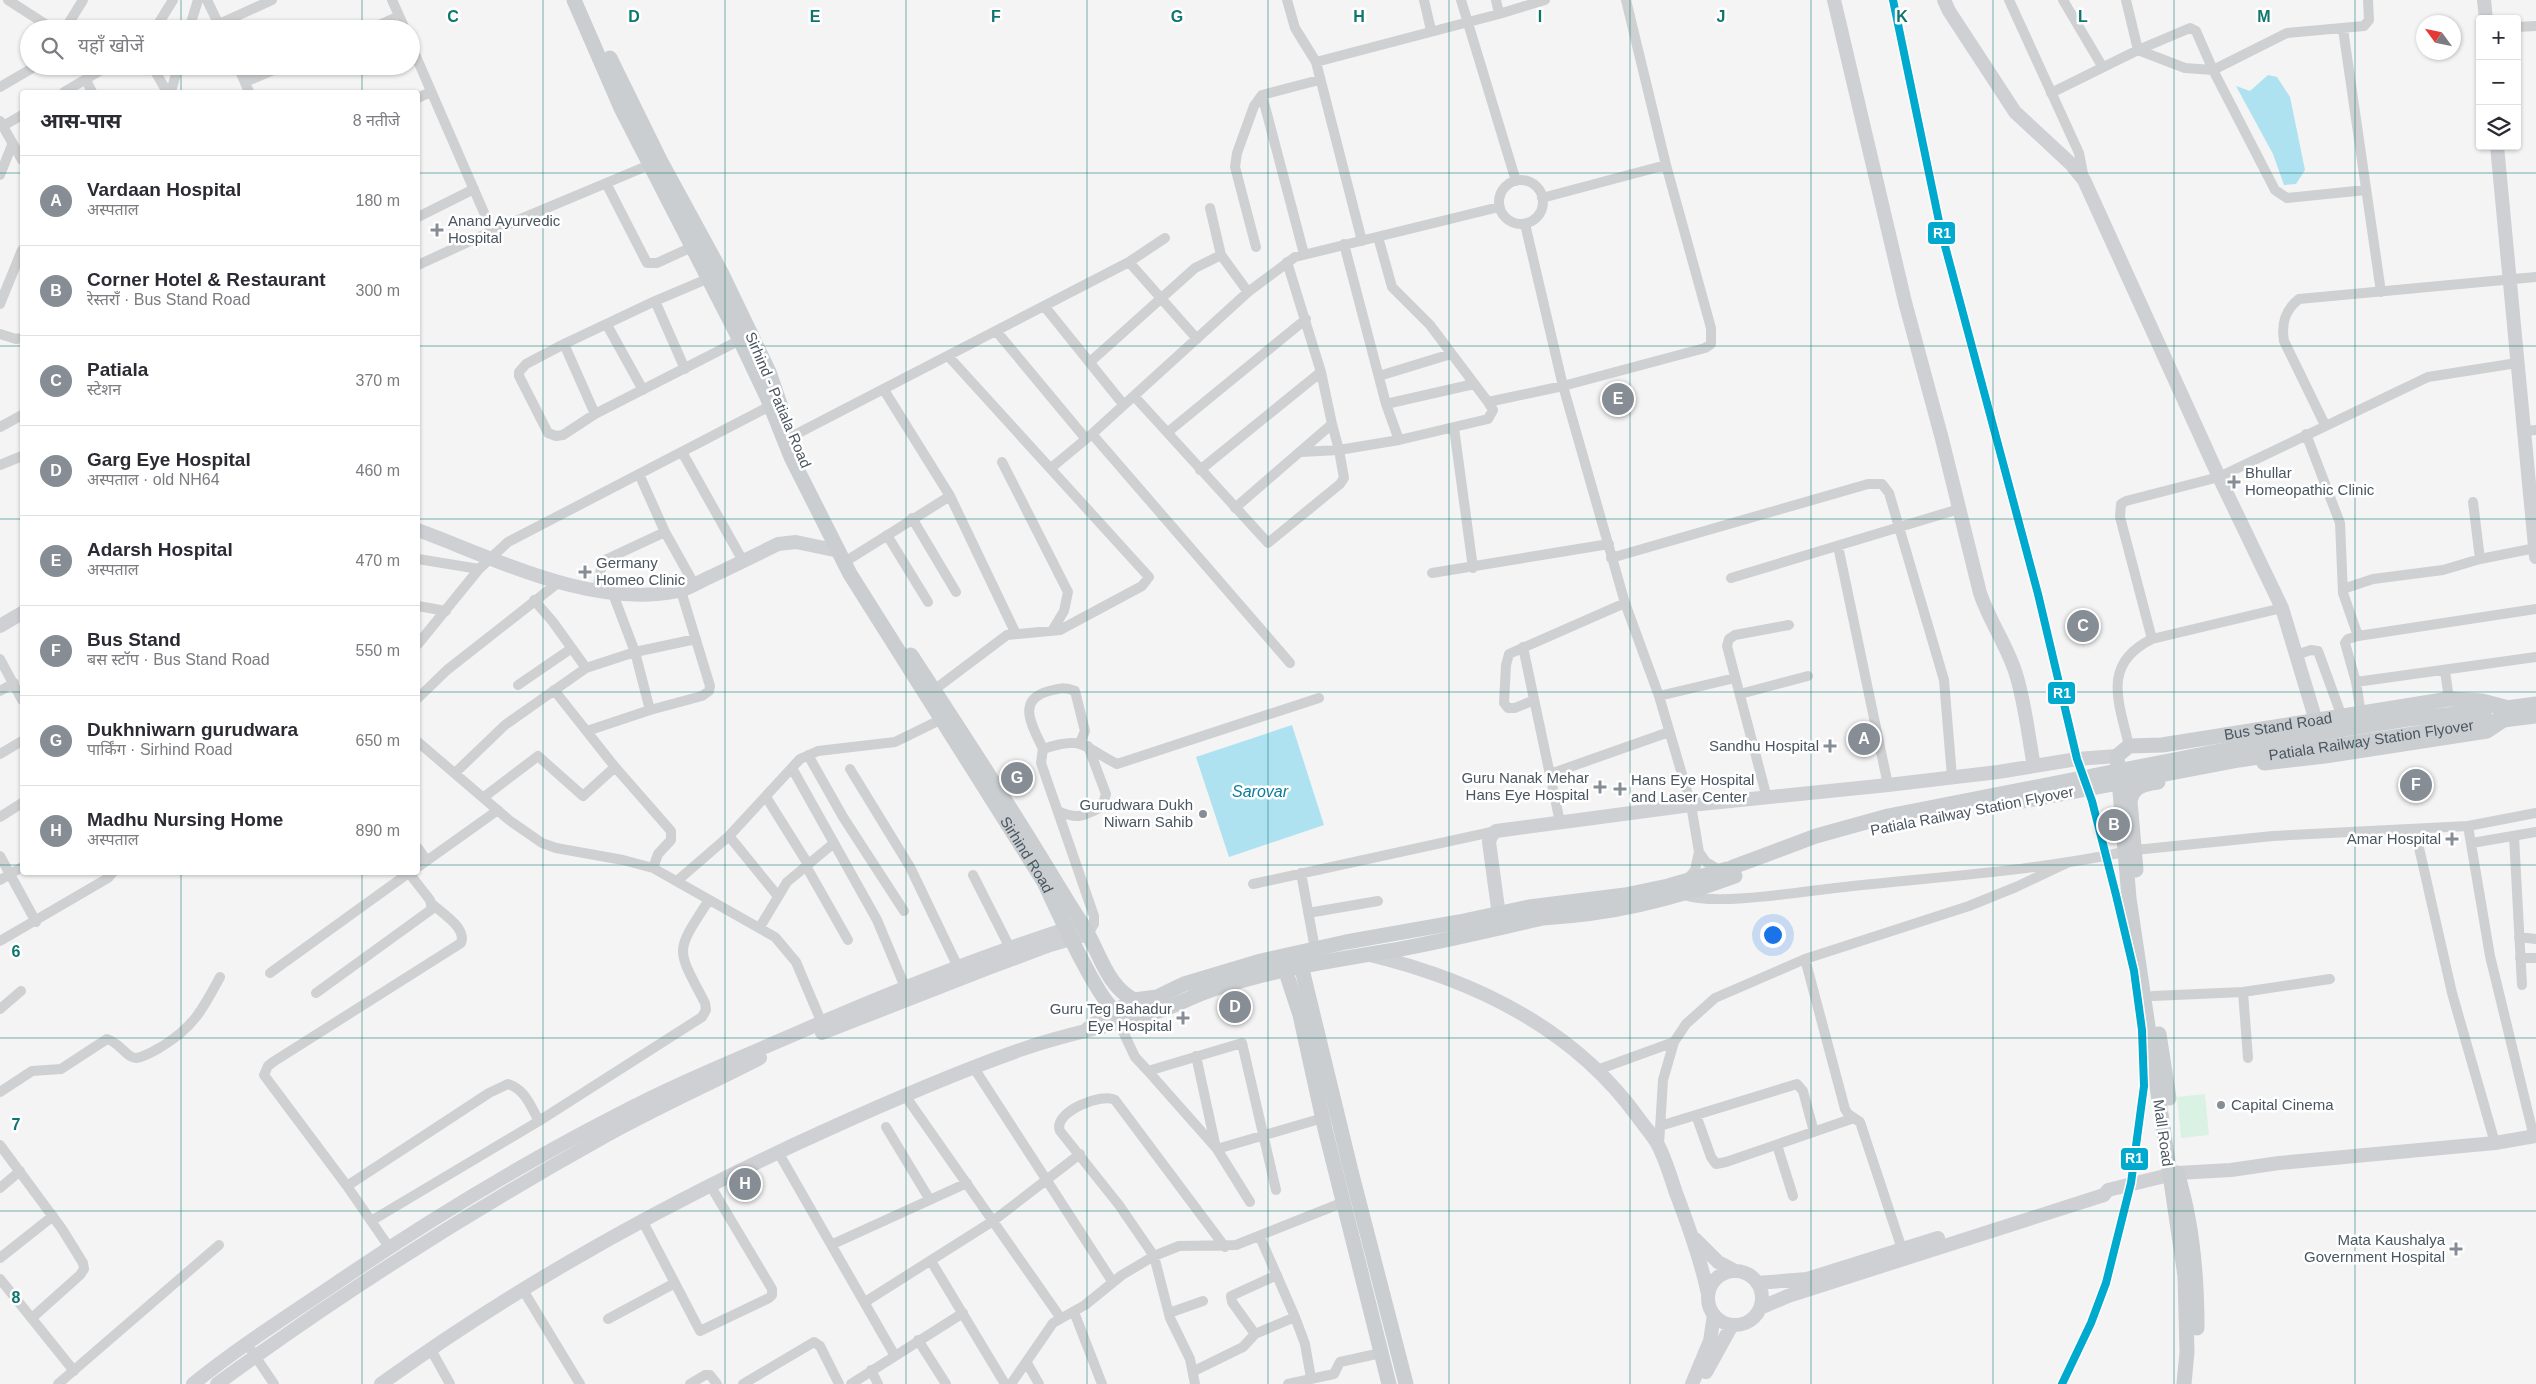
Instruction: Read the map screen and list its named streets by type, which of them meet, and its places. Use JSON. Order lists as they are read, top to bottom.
{
  "streets": {
    "main road": [
      "Sirhind - Patiala Road",
      "Bus Stand Road",
      "Patiala Railway Station Flyover",
      "Sirhind Road",
      "Mall Road"
    ]
  },
  "crossings": [
    ["Bus Stand Road", "Patiala Railway Station Flyover"],
    ["Bus Stand Road", "Mall Road"]
  ],
  "water": ["Sarovar"],
  "places": {
    "health": [
      "Anand Ayurvedic Hospital",
      "Bhullar Homeopathic Clinic",
      "Germany Homeo Clinic",
      "Sandhu Hospital",
      "Guru Nanak Mehar Hans Eye Hospital",
      "Hans Eye Hospital and Laser Center",
      "Amar Hospital",
      "Guru Teg Bahadur Eye Hospital",
      "Mata Kaushalya Government Hospital"
    ],
    "other": ["Gurudwara Dukh Niwarn Sahib", "Capital Cinema"]
  },
  "lines": ["transit line R1"],
  "north": "top left",
  "page": {
    "map_buttons": ["+", "−"],
    "search": "यहाँ खोजें",
    "heading": ["आस-पास", "8 नतीजे"],
    "list": [
      {
        "mark": "A",
        "name": "Vardaan Hospital",
        "note": "अस्पताल",
        "value": "180 m"
      },
      {
        "mark": "B",
        "name": "Corner Hotel & Restaurant",
        "note": "रेस्तराँ · Bus Stand Road",
        "value": "300 m"
      },
      {
        "mark": "C",
        "name": "Patiala",
        "note": "स्टेशन",
        "value": "370 m"
      },
      {
        "mark": "D",
        "name": "Garg Eye Hospital",
        "note": "अस्पताल · old NH64",
        "value": "460 m"
      },
      {
        "mark": "E",
        "name": "Adarsh Hospital",
        "note": "अस्पताल",
        "value": "470 m"
      },
      {
        "mark": "F",
        "name": "Bus Stand",
        "note": "बस स्टॉप · Bus Stand Road",
        "value": "550 m"
      },
      {
        "mark": "G",
        "name": "Dukhniwarn gurudwara",
        "note": "पार्किंग · Sirhind Road",
        "value": "650 m"
      },
      {
        "mark": "H",
        "name": "Madhu Nursing Home",
        "note": "अस्पताल",
        "value": "890 m"
      }
    ],
    "pins": [
      "E",
      "C",
      "A",
      "G",
      "F",
      "B",
      "D",
      "H"
    ]
  },
  "grid": {
    "columns": [
      "C",
      "D",
      "E",
      "F",
      "G",
      "H",
      "I",
      "J",
      "K",
      "L",
      "M"
    ],
    "rows": ["6", "7", "8"]
  }
}
